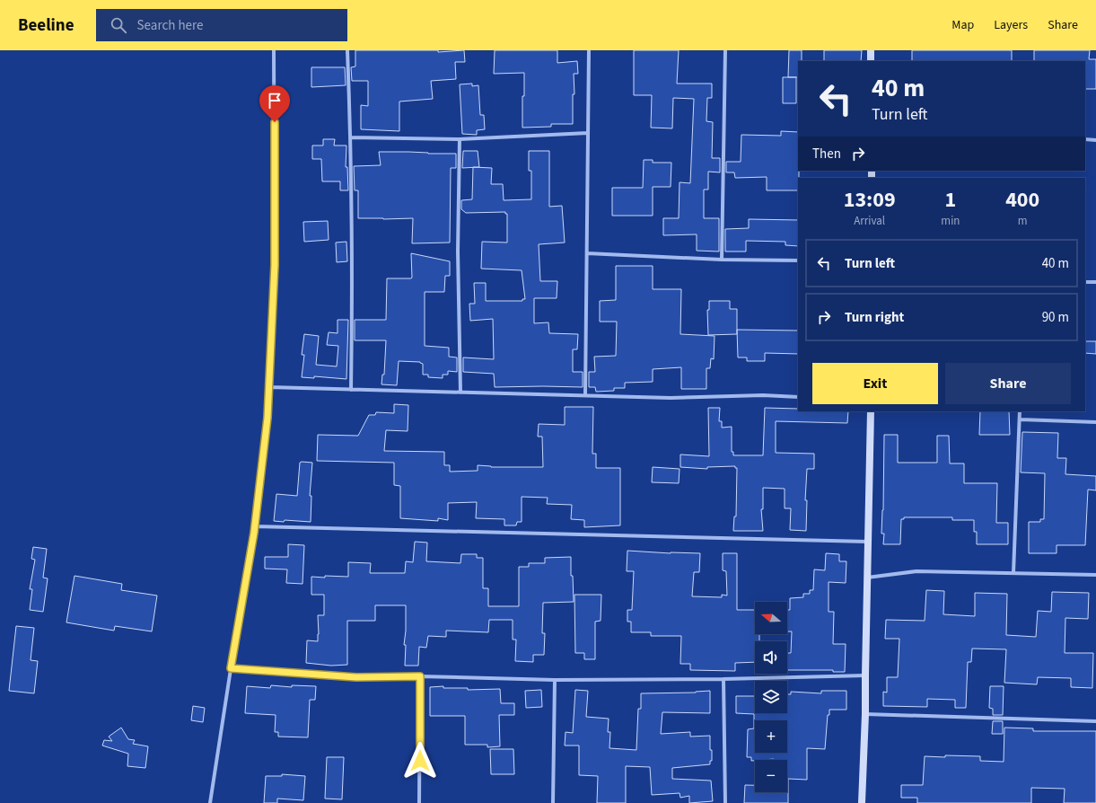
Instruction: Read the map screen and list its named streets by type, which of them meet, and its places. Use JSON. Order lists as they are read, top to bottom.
{
  "north": "left",
  "page": {
    "header": "Beeline",
    "search": "Search here",
    "nav": ["Map", "Layers", "Share"],
    "turn": ["40 m", "Turn left"],
    "then": "Then",
    "eta": [
      "13:09",
      "Arrival",
      "1",
      "min",
      "400",
      "m"
    ],
    "list": [
      {
        "name": "Turn left",
        "value": "40 m"
      },
      {
        "name": "Turn right",
        "value": "90 m"
      }
    ],
    "buttons": ["Exit", "Share"],
    "map_buttons": ["+", "−"]
  }
}
